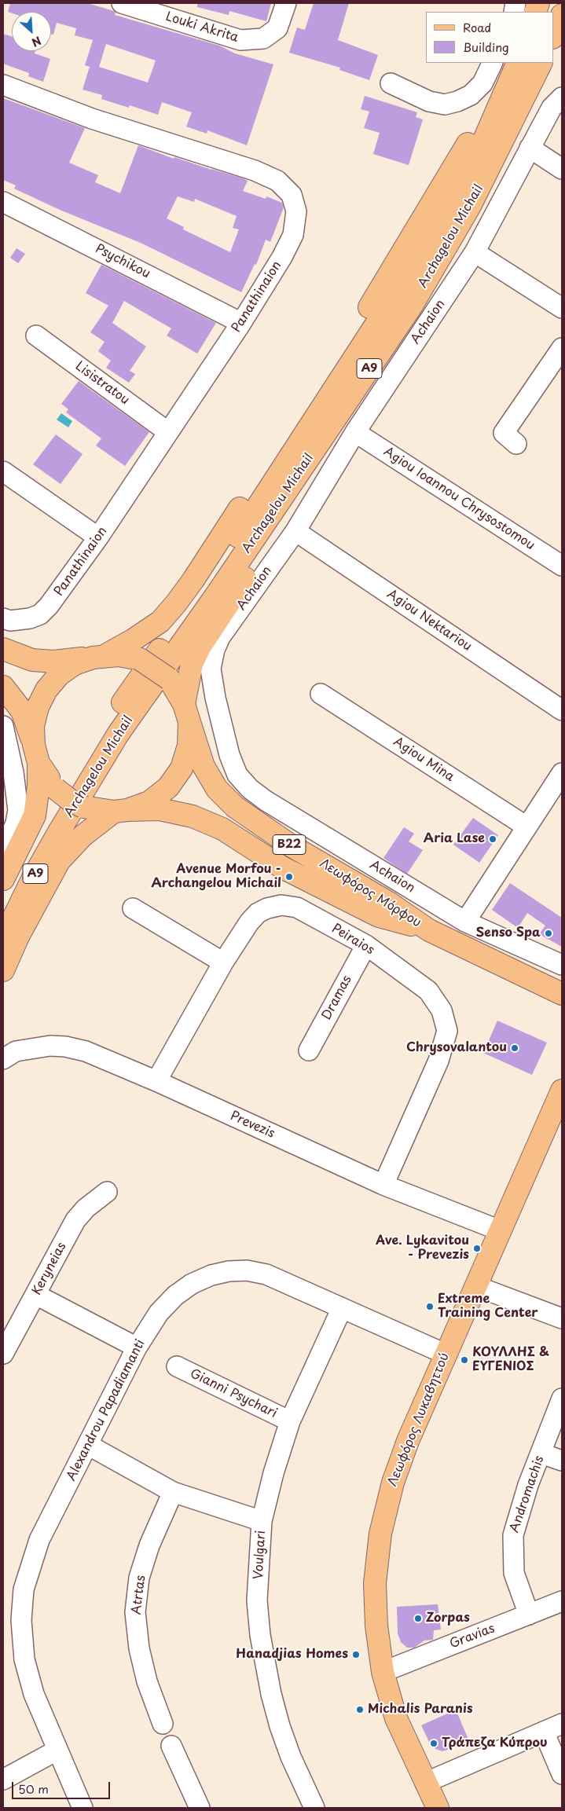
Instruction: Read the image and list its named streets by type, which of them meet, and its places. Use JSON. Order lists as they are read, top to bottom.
{
  "streets": {
    "main road": [
      "Archagelou Michail",
      "A9",
      "B22",
      "Λεωφόρος Μόρφου",
      "Λεωφόρος Λυκαβηττού"
    ],
    "street": [
      "Louki Akrita",
      "Psychikou",
      "Panathinaion",
      "Achaion",
      "Lisistratou",
      "Agiou Ioannou Chrysostomou",
      "Agiou Nektariou",
      "Agiou Mina",
      "Peiraios",
      "Dramas",
      "Prevezis",
      "Keryneias",
      "Gianni Psychari",
      "Alexandrou Papadiamanti",
      "Andromachis",
      "Voulgari",
      "Atrtas",
      "Gravias"
    ]
  },
  "crossings": [
    ["Psychikou", "Panathinaion"],
    ["Panathinaion", "Lisistratou"],
    ["Achaion", "Agiou Ioannou Chrysostomou"],
    ["Achaion", "Agiou Nektariou"],
    ["B22", "Λεωφόρος Μόρφου"],
    ["Peiraios", "Dramas"],
    ["Peiraios", "Prevezis"],
    ["Prevezis", "Λεωφόρος Λυκαβηττού"],
    ["Gianni Psychari", "Voulgari"],
    ["Alexandrou Papadiamanti", "Λεωφόρος Λυκαβηττού"],
    ["Alexandrou Papadiamanti", "Voulgari"],
    ["Λεωφόρος Λυκαβηττού", "Gravias"],
    ["Andromachis", "Gravias"]
  ],
  "places": [
    "Aria Lase",
    "Avenue Morfou - Archangelou Michail",
    "Senso Spa",
    "Chrysovalantou",
    "Ave. Lykavitou - Prevezis",
    "Extreme Training Center",
    "ΚΟΥΛΛΗΣ & ΕΥΓΕΝΙΟΣ",
    "Zorpas",
    "Hanadjias Homes",
    "Michalis Paranis",
    "Τράπεζα Κύπρου"
  ],
  "legend": ["Road", "Building"],
  "scale_bar": "50 m",
  "north": "bottom right"
}
